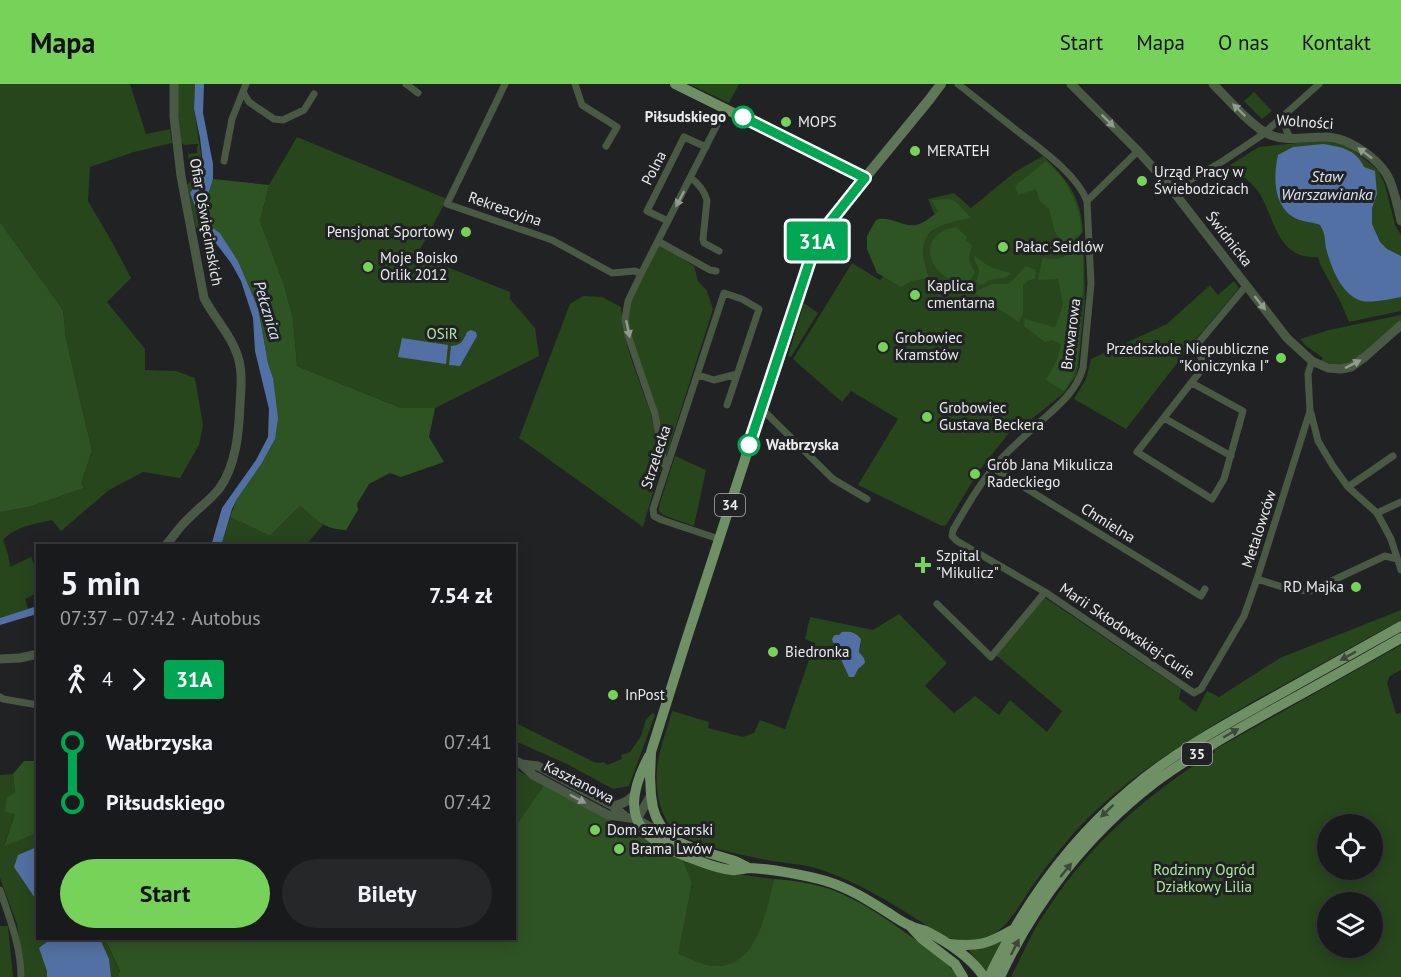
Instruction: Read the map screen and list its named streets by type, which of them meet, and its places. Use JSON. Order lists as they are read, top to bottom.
{
  "streets": {
    "main road": ["34", "35"],
    "street": [
      "Wolności",
      "Polna",
      "Rekreacyjna",
      "Ofiar Oświęcimskich",
      "Świdnicka",
      "Browarowa",
      "Strzelecka",
      "Chmielna",
      "Metalowców",
      "Marii Skłodowskiej-Curie",
      "Kasztanowa"
    ]
  },
  "crossings": [
    ["Świdnicka", "Metalowców"],
    ["Browarowa", "Chmielna"],
    ["Browarowa", "Marii Skłodowskiej-Curie"],
    ["Strzelecka", "34"],
    ["34", "35"],
    ["34", "Kasztanowa"],
    ["Metalowców", "Marii Skłodowskiej-Curie"]
  ],
  "one_way": ["Wolności"],
  "water": ["Staw Warszawianka", "Pełcznica"],
  "parks": ["OSiR", "Rodzinny Ogród Działkowy Lilia"],
  "places": {
    "other": [
      "Piłsudskiego",
      "MOPS",
      "MERATEH",
      "Urząd Pracy w Świebodzicach",
      "Pensjonat Sportowy",
      "Pałac Seidlów",
      "Moje Boisko Orlik 2012",
      "Kaplica cmentarna",
      "Grobowiec Kramstów",
      "Przedszkole Niepubliczne \"Koniczynka I\"",
      "Grobowiec Gustava Beckera",
      "Wałbrzyska",
      "Grób Jana Mikulicza Radeckiego",
      "RD Majka",
      "Biedronka",
      "InPost",
      "Dom szwajcarski",
      "Brama Lwów"
    ],
    "health": ["Szpital \"Mikulicz\""]
  },
  "lines": ["bus line 31A"],
  "page": {
    "header": "Mapa",
    "nav": [
      "Start",
      "Mapa",
      "O nas",
      "Kontakt"
    ],
    "on_map": "31A",
    "heading": ["5 min", "07:37 – 07:42 · Autobus", "7.54 zł"],
    "legs": ["4", "31A"],
    "list": [
      {
        "name": "Wałbrzyska",
        "value": "07:41"
      },
      {
        "name": "Piłsudskiego",
        "value": "07:42"
      }
    ],
    "buttons": ["Start", "Bilety"]
  }
}
